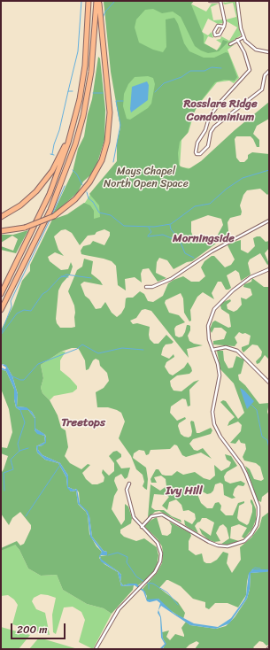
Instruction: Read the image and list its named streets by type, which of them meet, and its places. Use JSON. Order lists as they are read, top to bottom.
{
  "districts": [
    "Rosslare Ridge Condominium",
    "Morningside",
    "Treetops",
    "Ivy Hill"
  ],
  "parks": ["Mays Chapel North Open Space"],
  "scale_bar": "200 m"
}
